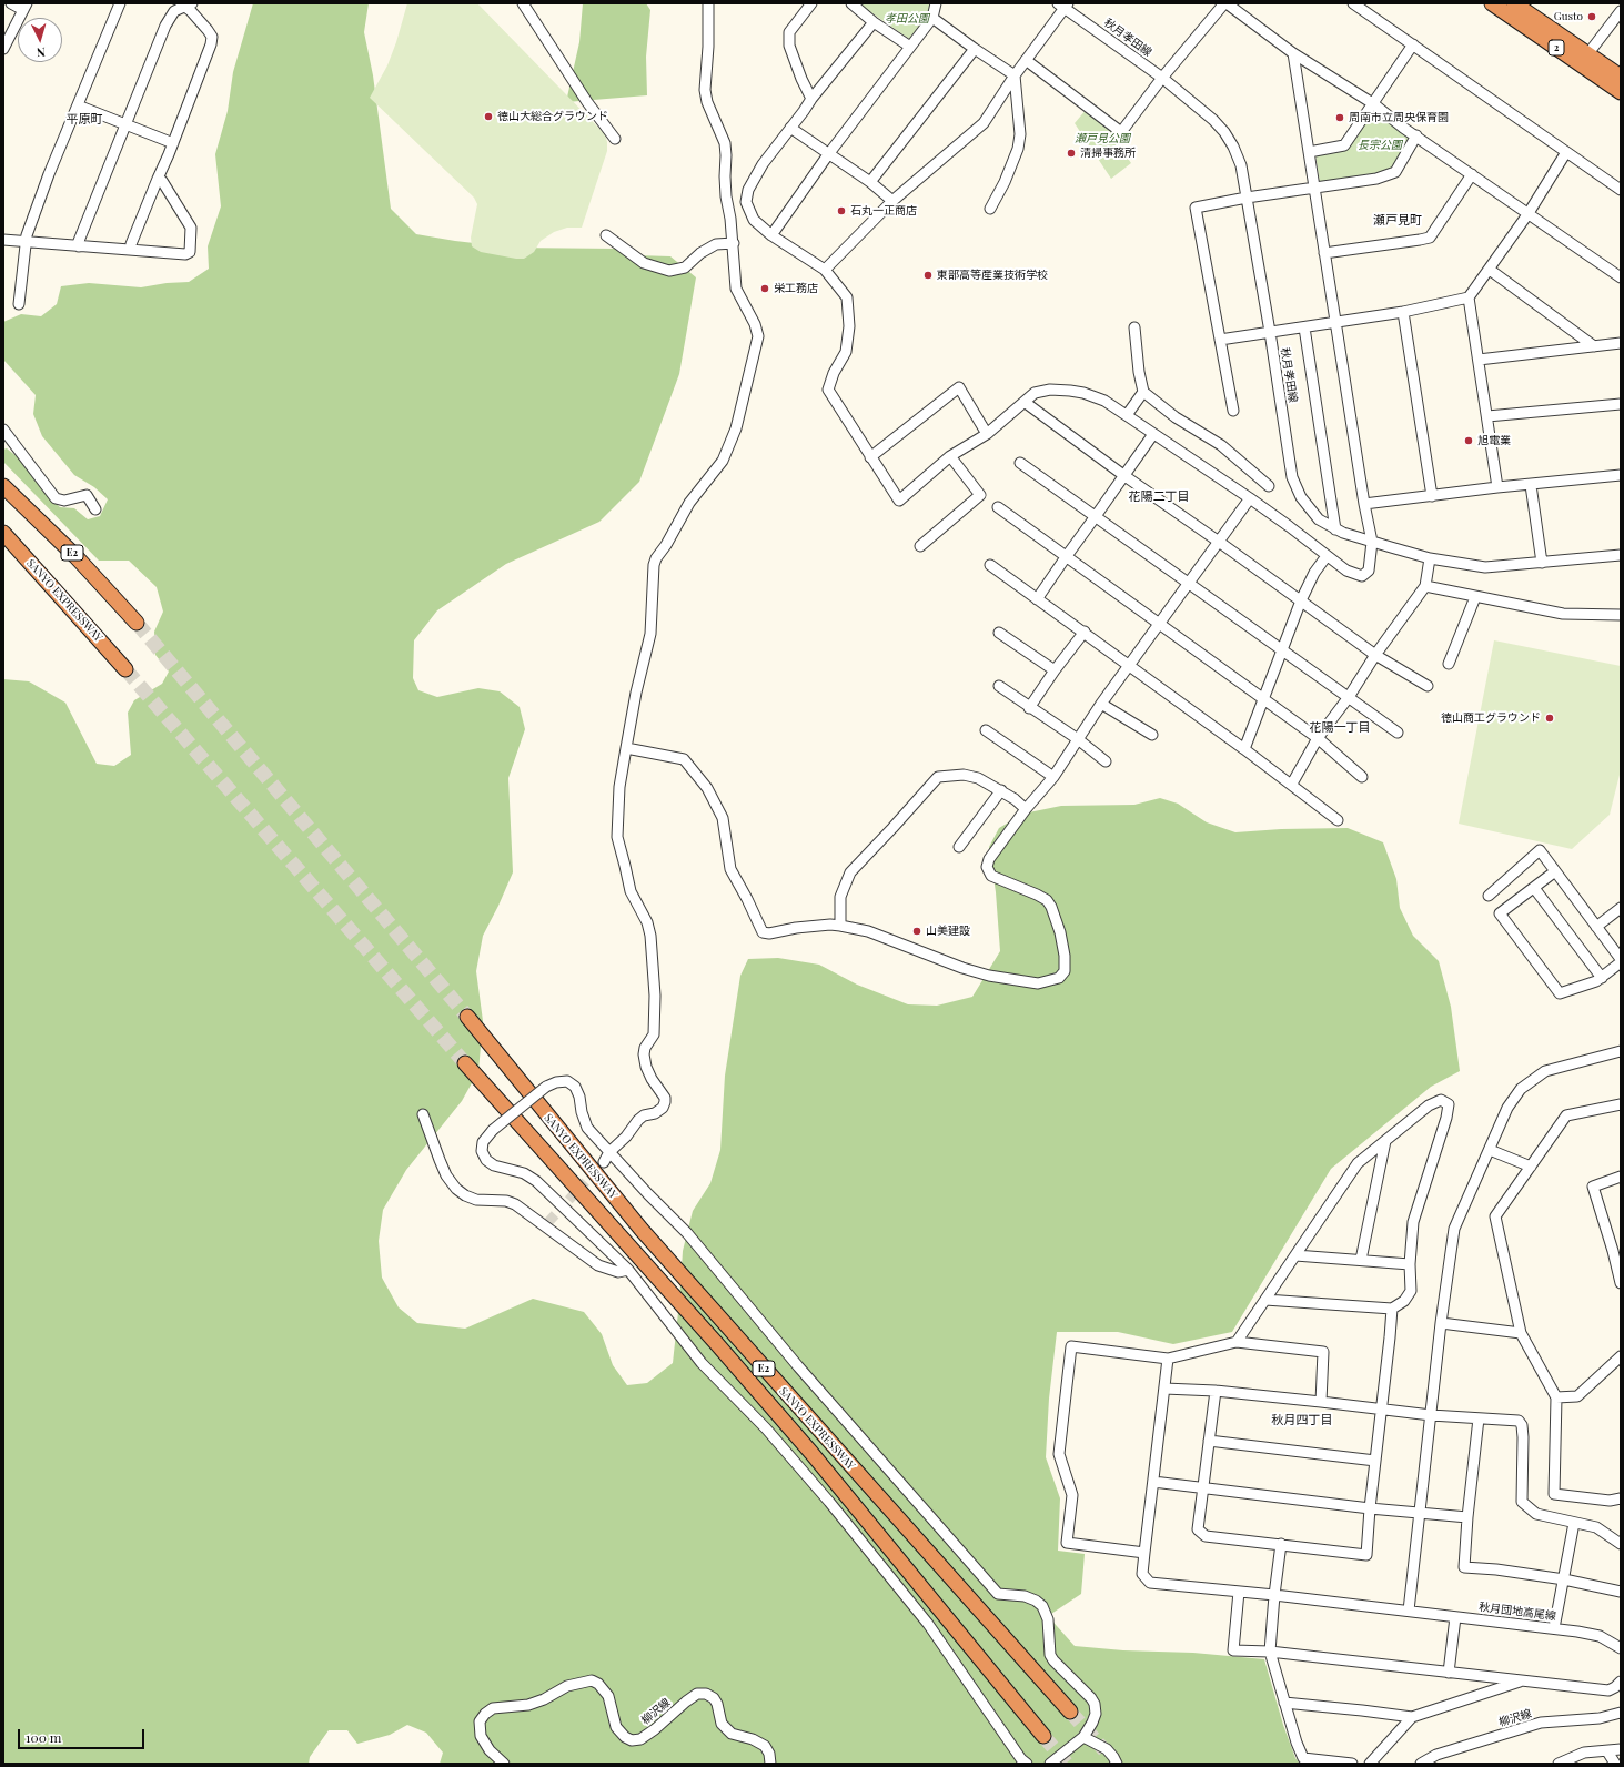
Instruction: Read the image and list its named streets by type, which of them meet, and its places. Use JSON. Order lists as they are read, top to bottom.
{
  "streets": {
    "highway": ["2", "E2", "SANYO EXPRESSWAY"],
    "street": ["秋月孝田線", "秋月団地高尾線", "柳沢線"]
  },
  "districts": [
    "平原町",
    "瀬戸見町",
    "花陽二丁目",
    "花陽一丁目",
    "秋月四丁目"
  ],
  "parks": ["孝田公園", "瀬戸見公園", "長宗公園"],
  "places": [
    "Gusto",
    "徳山大総合グラウンド",
    "周南市立周央保育園",
    "清掃事務所",
    "石丸一正商店",
    "東部高等産業技術学校",
    "栄工務店",
    "旭電業",
    "徳山商工グラウンド",
    "山美建設"
  ],
  "scale_bar": "100 m",
  "north": "bottom"
}
